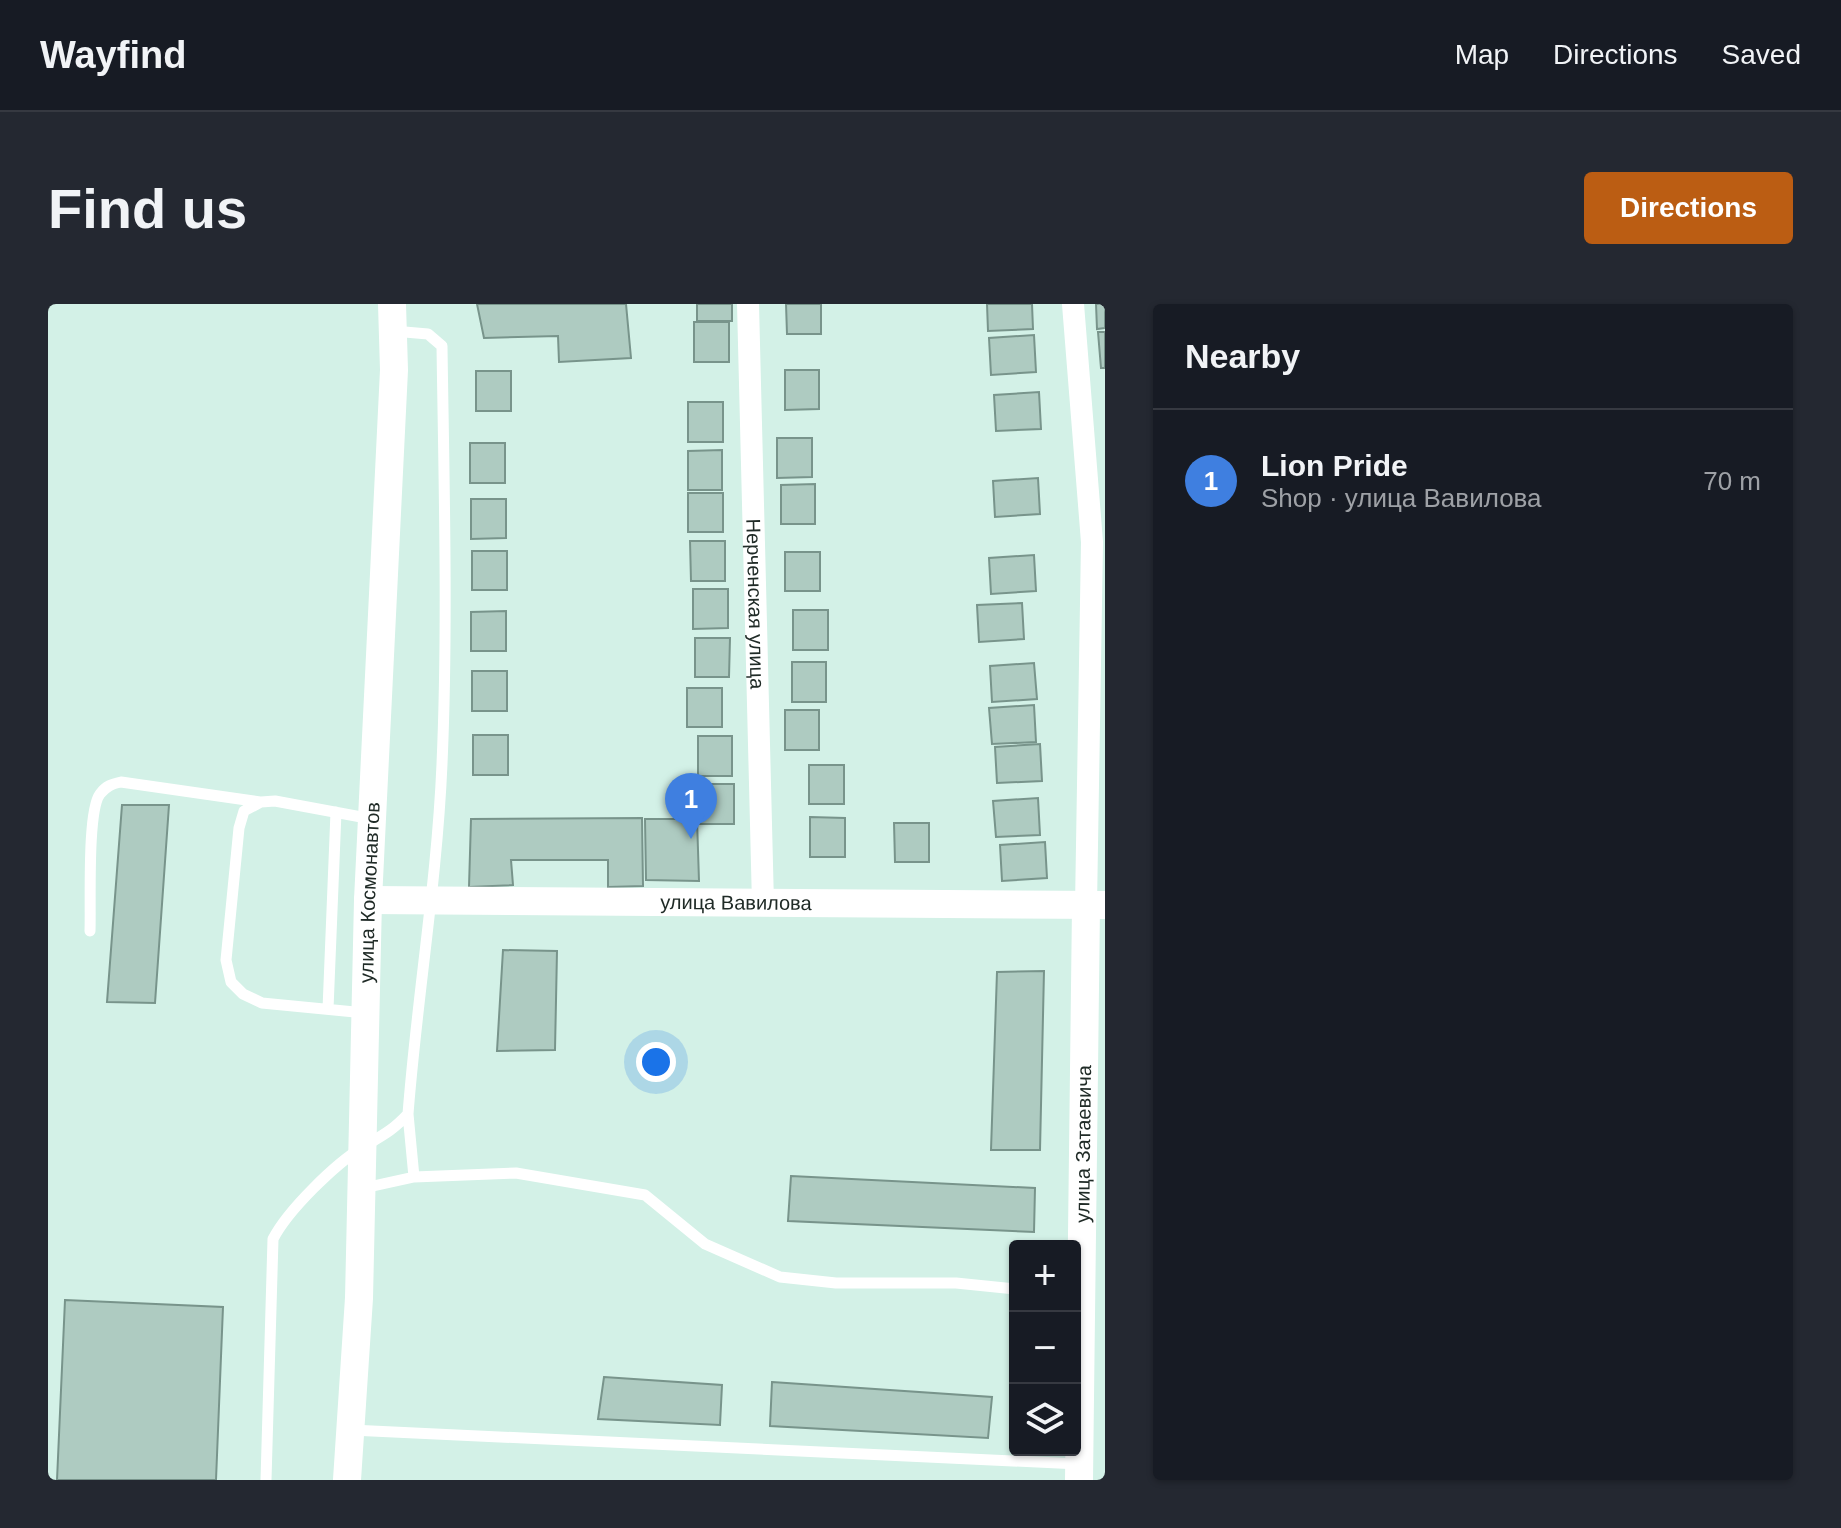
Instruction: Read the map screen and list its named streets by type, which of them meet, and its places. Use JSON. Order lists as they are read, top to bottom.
{
  "streets": {
    "street": [
      "Нерченская улица",
      "улица Космонавтов",
      "улица Вавилова",
      "улица Затаевича"
    ]
  },
  "crossings": [
    ["Нерченская улица", "улица Вавилова"],
    ["улица Космонавтов", "улица Вавилова"],
    ["улица Вавилова", "улица Затаевича"]
  ],
  "page": {
    "header": "Wayfind",
    "nav": ["Map", "Directions", "Saved"],
    "buttons": "Directions",
    "title": "Find us",
    "heading": "Nearby",
    "list": [
      {
        "mark": "1",
        "name": "Lion Pride",
        "note": "Shop · улица Вавилова",
        "value": "70 m"
      }
    ],
    "pins": "1",
    "map_buttons": ["+", "−"]
  }
}
